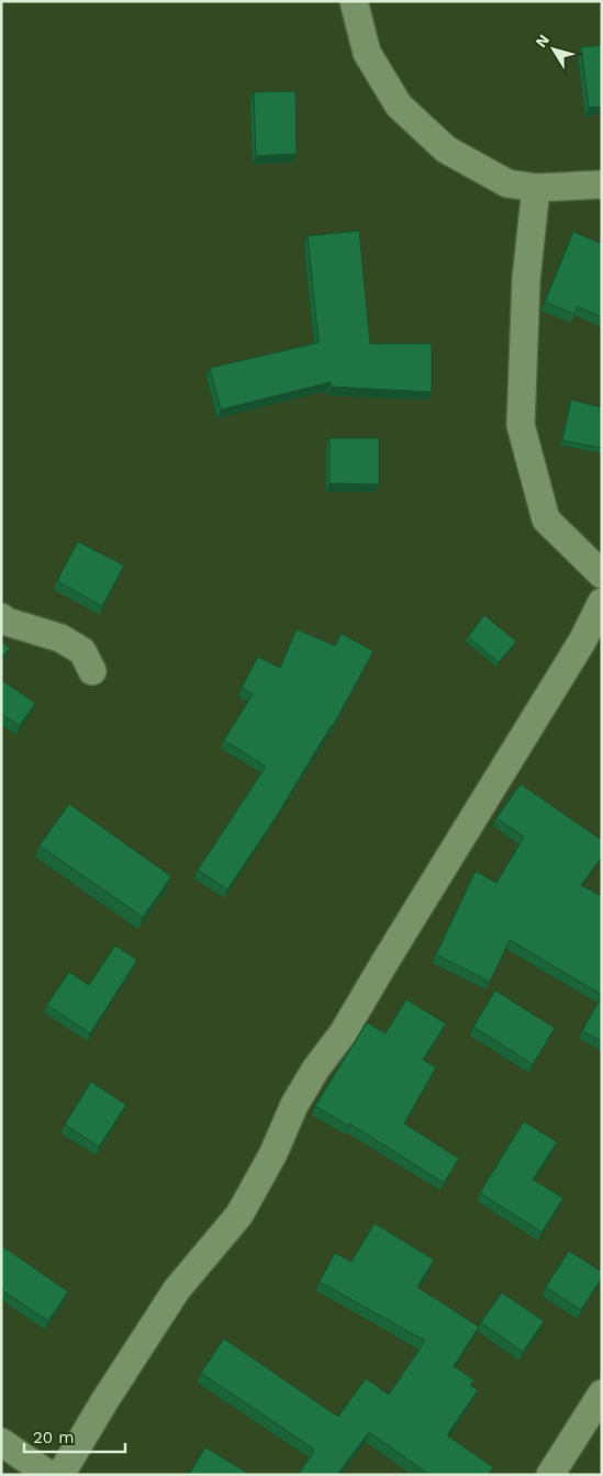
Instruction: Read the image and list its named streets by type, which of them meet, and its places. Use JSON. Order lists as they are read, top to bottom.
{
  "scale_bar": "20 m",
  "north": "top left"
}
